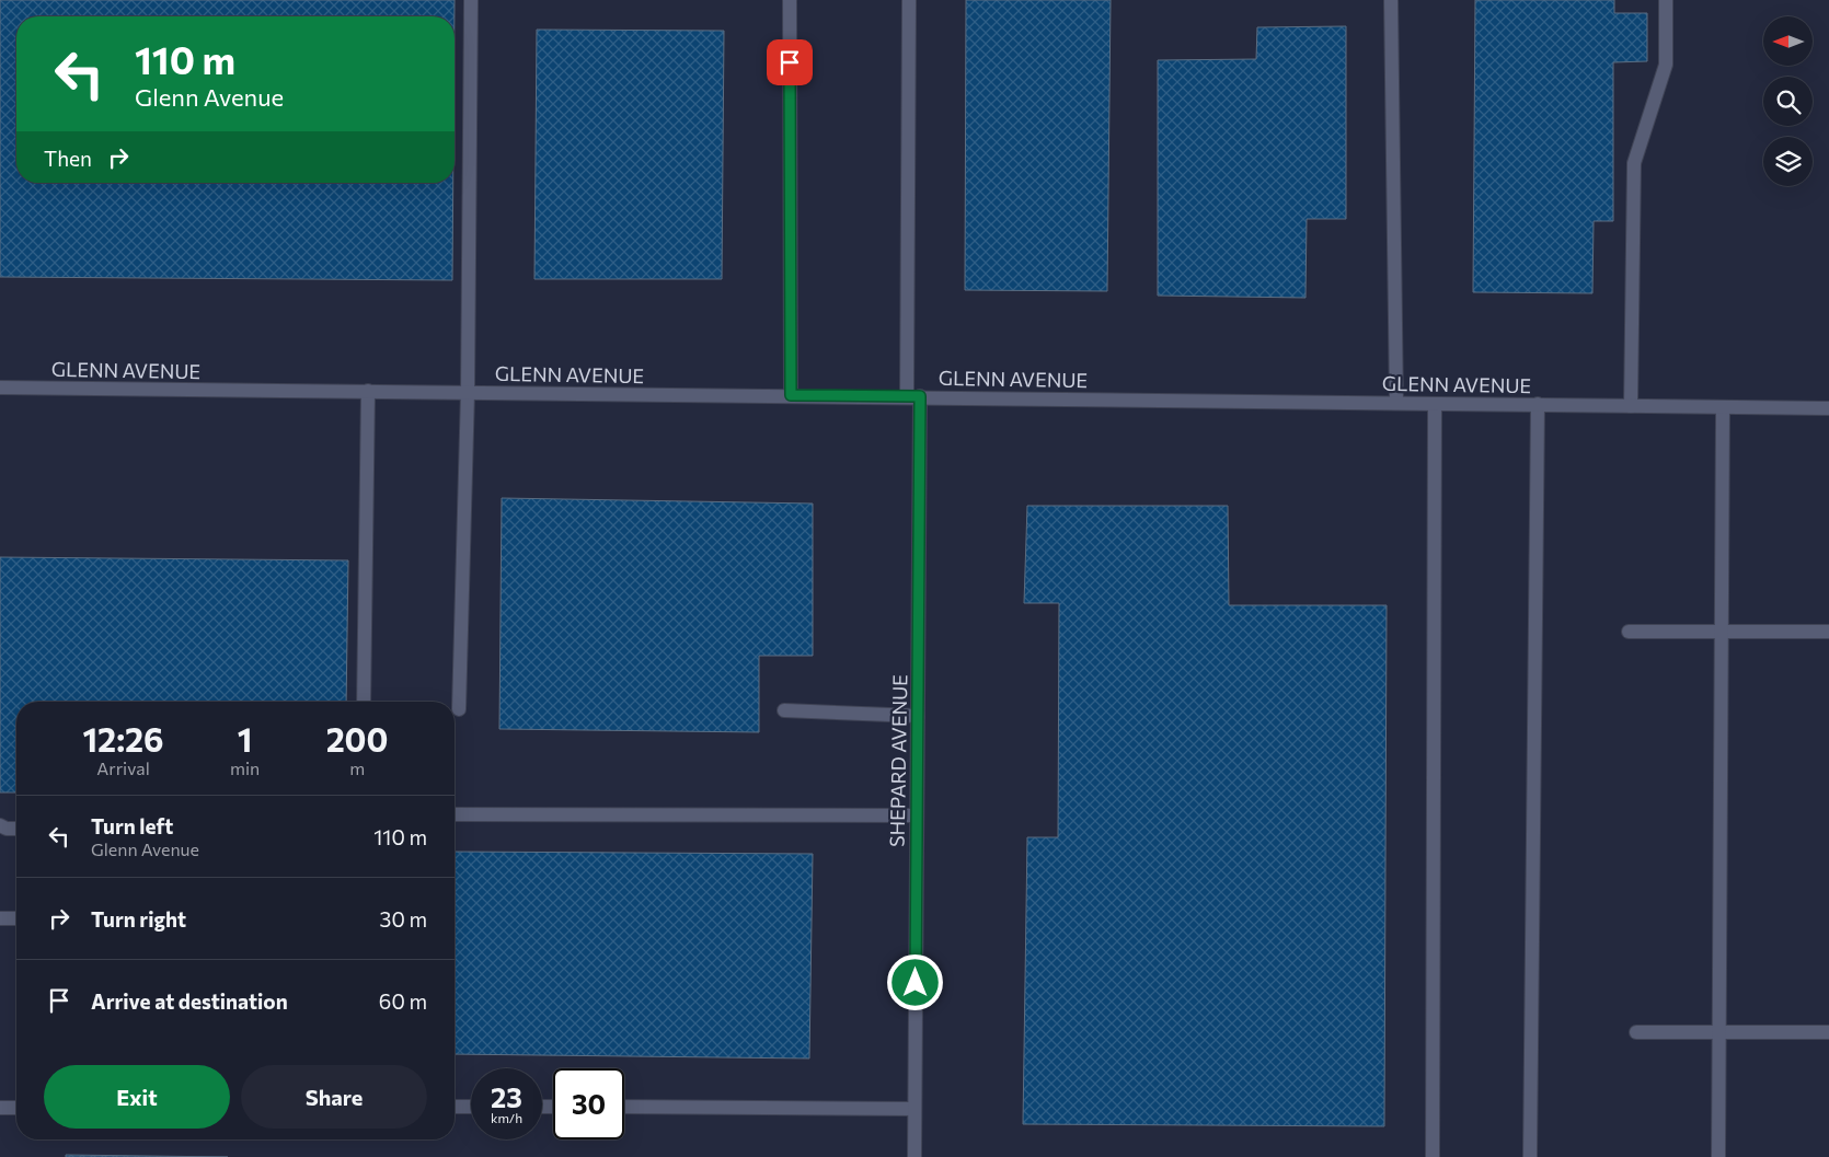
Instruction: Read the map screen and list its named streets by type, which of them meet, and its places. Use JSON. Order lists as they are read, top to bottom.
{
  "streets": {
    "street": ["GLENN AVENUE", "SHEPARD AVENUE"]
  },
  "crossings": [
    ["GLENN AVENUE", "SHEPARD AVENUE"]
  ],
  "north": "left",
  "page": {
    "turn": ["110 m", "Glenn Avenue"],
    "then": "Then",
    "eta": [
      "12:26",
      "Arrival",
      "1",
      "min",
      "200",
      "m"
    ],
    "list": [
      {
        "name": "Turn left",
        "note": "Glenn Avenue",
        "value": "110 m"
      },
      {
        "name": "Turn right",
        "value": "30 m"
      },
      {
        "name": "Arrive at destination",
        "value": "60 m"
      }
    ],
    "buttons": ["Exit", "Share"],
    "speed": "23 km/h",
    "limit": "30"
  }
}
